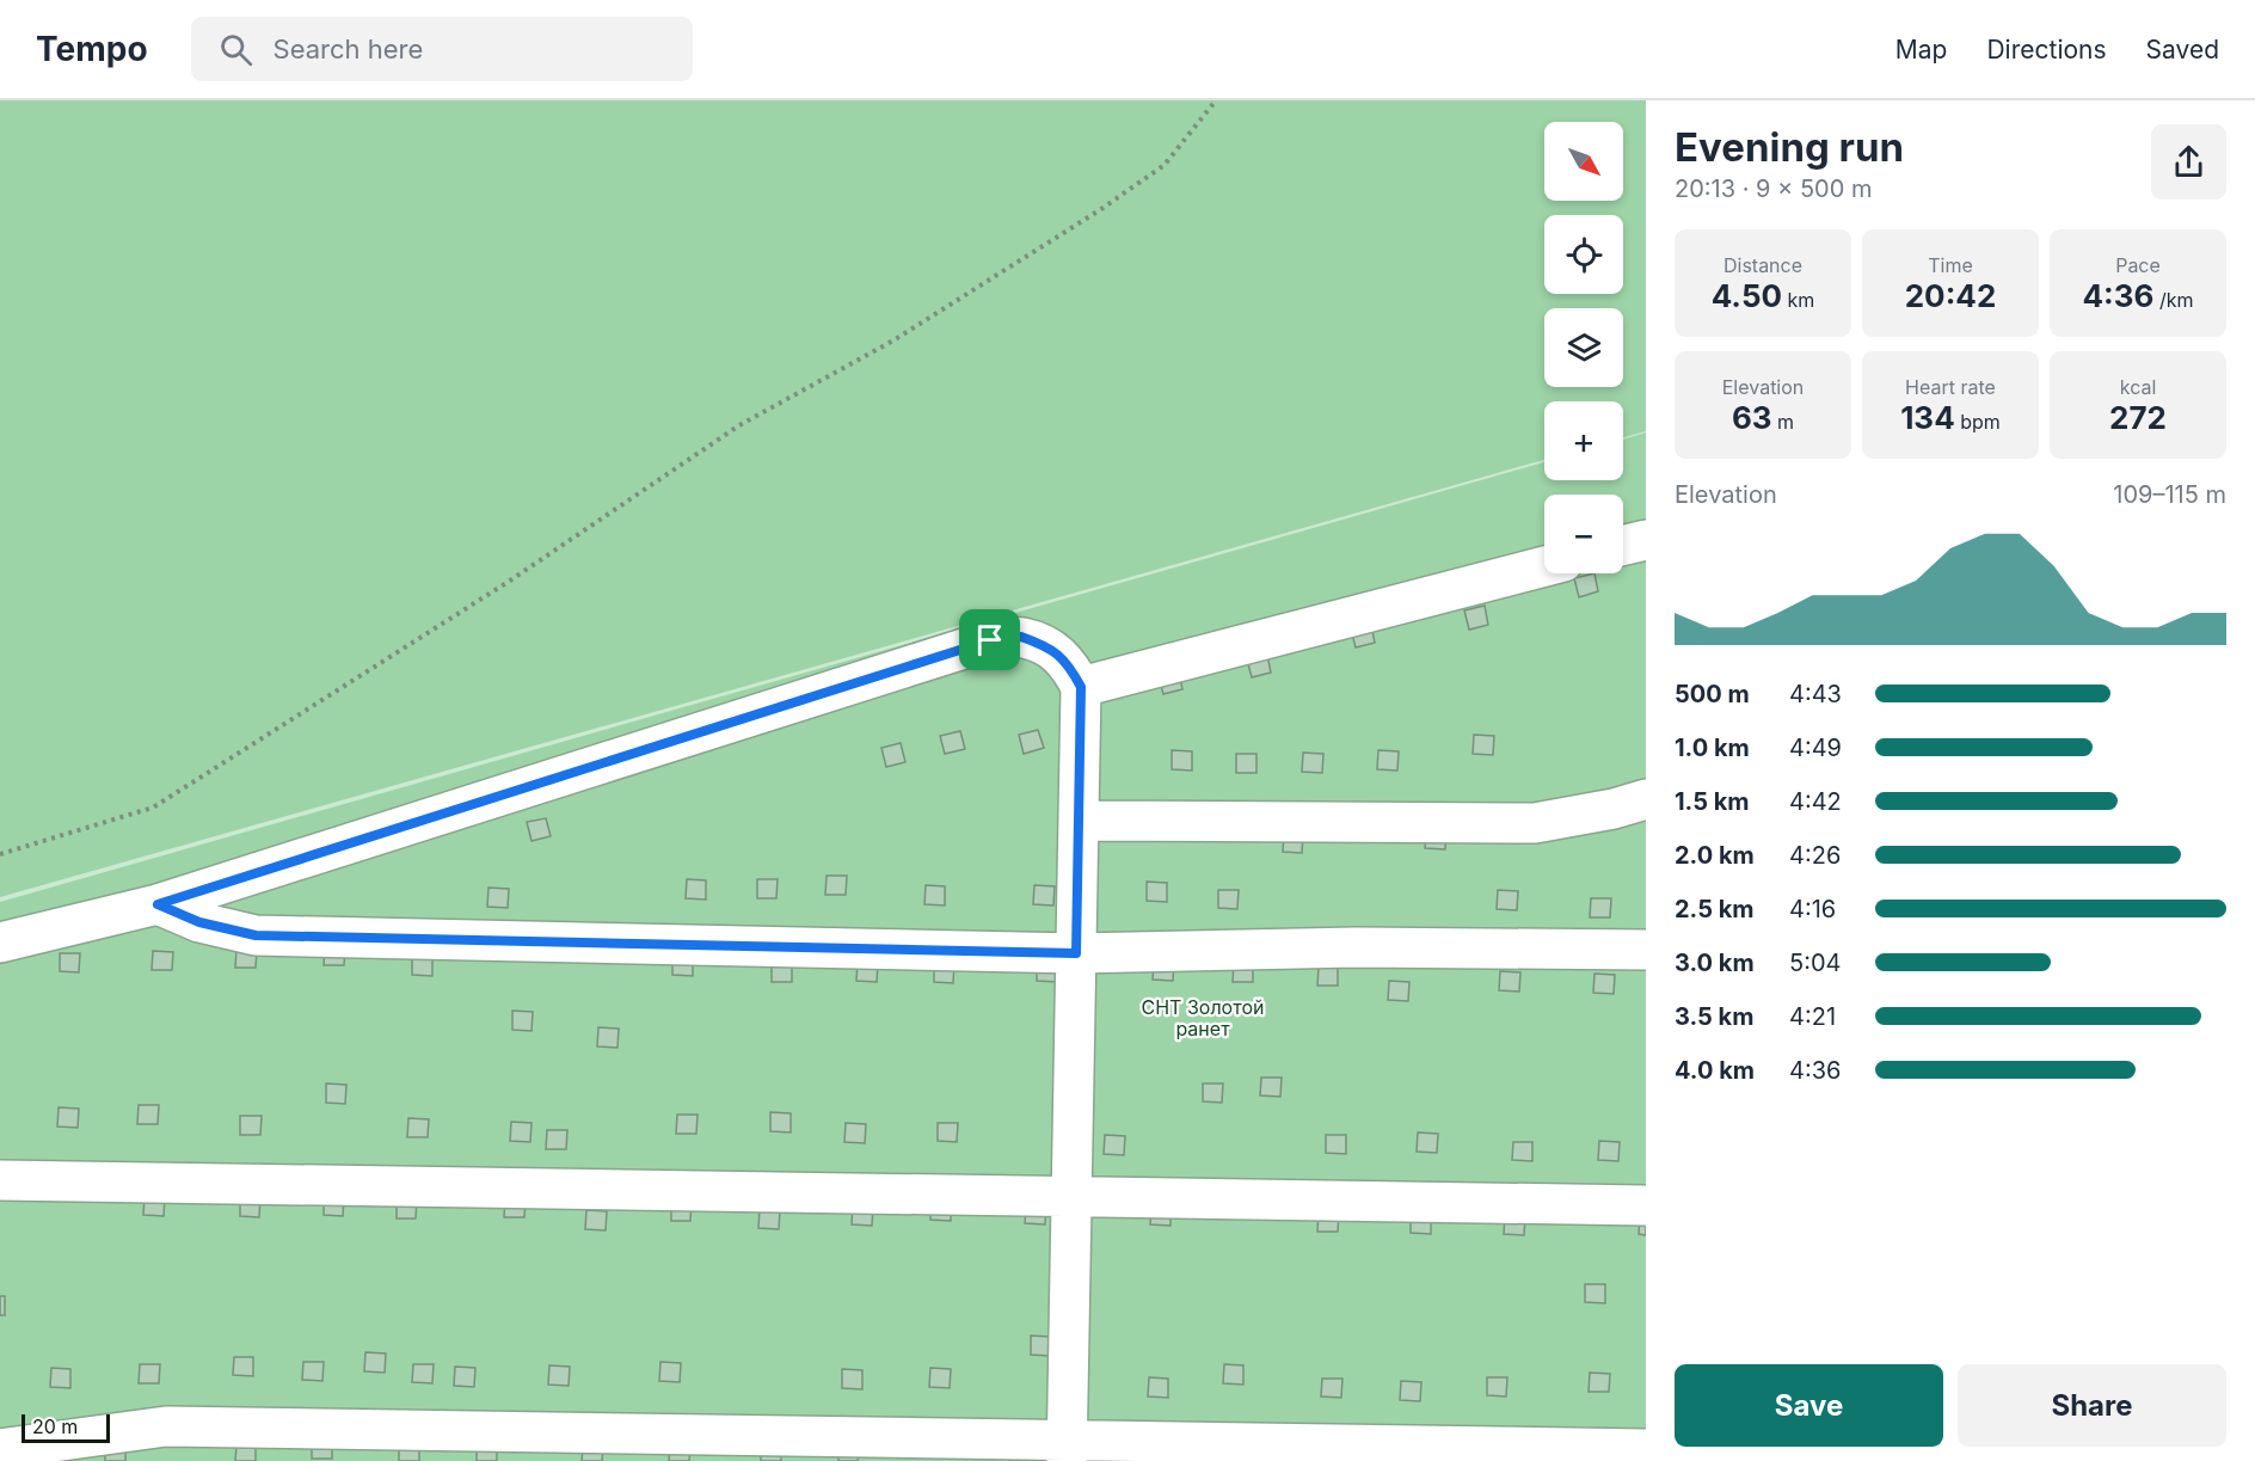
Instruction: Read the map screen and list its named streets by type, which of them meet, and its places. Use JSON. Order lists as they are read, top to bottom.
{
  "parks": ["СНТ Золотой ранет"],
  "scale_bar": "20 m",
  "north": "bottom right",
  "page": {
    "header": "Tempo",
    "search": "Search here",
    "nav": ["Map", "Directions", "Saved"],
    "heading": ["Evening run", "20:13 · 9 × 500 m"],
    "map_buttons": ["+", "−"],
    "stats": [
      ["Distance", "4.50 km"],
      ["Time", "20:42"],
      ["Pace", "4:36 /km"],
      ["Elevation", "63 m"],
      ["Heart rate", "134 bpm"],
      ["kcal", "272"]
    ],
    "chart": ["Elevation", "109–115 m"],
    "list": [
      {
        "name": "500 m",
        "note": "4:43"
      },
      {
        "name": "1.0 km",
        "note": "4:49"
      },
      {
        "name": "1.5 km",
        "note": "4:42"
      },
      {
        "name": "2.0 km",
        "note": "4:26"
      },
      {
        "name": "2.5 km",
        "note": "4:16"
      },
      {
        "name": "3.0 km",
        "note": "5:04"
      },
      {
        "name": "3.5 km",
        "note": "4:21"
      },
      {
        "name": "4.0 km",
        "note": "4:36"
      }
    ],
    "buttons": ["Save", "Share"],
    "scale": "20 m"
  }
}
